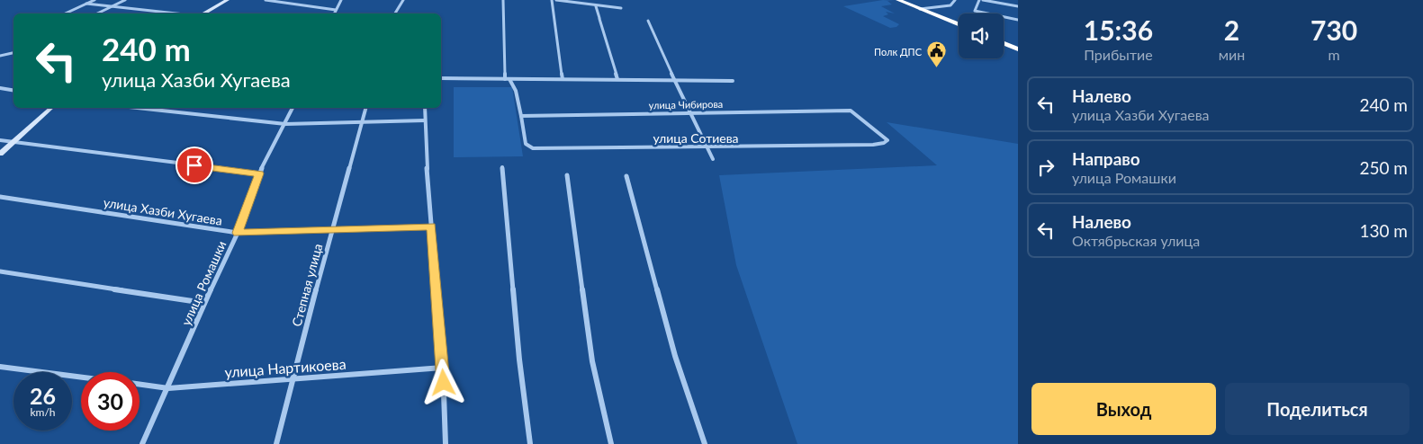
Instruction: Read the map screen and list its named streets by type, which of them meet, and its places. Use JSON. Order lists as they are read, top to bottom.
{
  "streets": {
    "street": [
      "улица Чибирова",
      "улица Сотиева",
      "улица Хазби Хугаева",
      "улица Ромашки",
      "Степная улица",
      "улица Нартикоева"
    ]
  },
  "crossings": [
    ["улица Чибирова", "улица Сотиева"],
    ["улица Хазби Хугаева", "улица Ромашки"],
    ["улица Хазби Хугаева", "Степная улица"],
    ["улица Ромашки", "улица Нартикоева"],
    ["Степная улица", "улица Нартикоева"]
  ],
  "places": {
    "public building": ["Полк ДПС"]
  },
  "page": {
    "eta": [
      "15:36",
      "Прибытие",
      "2",
      "мин",
      "730",
      "m"
    ],
    "turn": ["240 m", "улица Хазби Хугаева"],
    "list": [
      {
        "name": "Налево",
        "note": "улица Хазби Хугаева",
        "value": "240 m"
      },
      {
        "name": "Направо",
        "note": "улица Ромашки",
        "value": "250 m"
      },
      {
        "name": "Налево",
        "note": "Октябрьская улица",
        "value": "130 m"
      }
    ],
    "speed": "26 km/h",
    "limit": "30",
    "buttons": ["Выход", "Поделиться"]
  }
}
